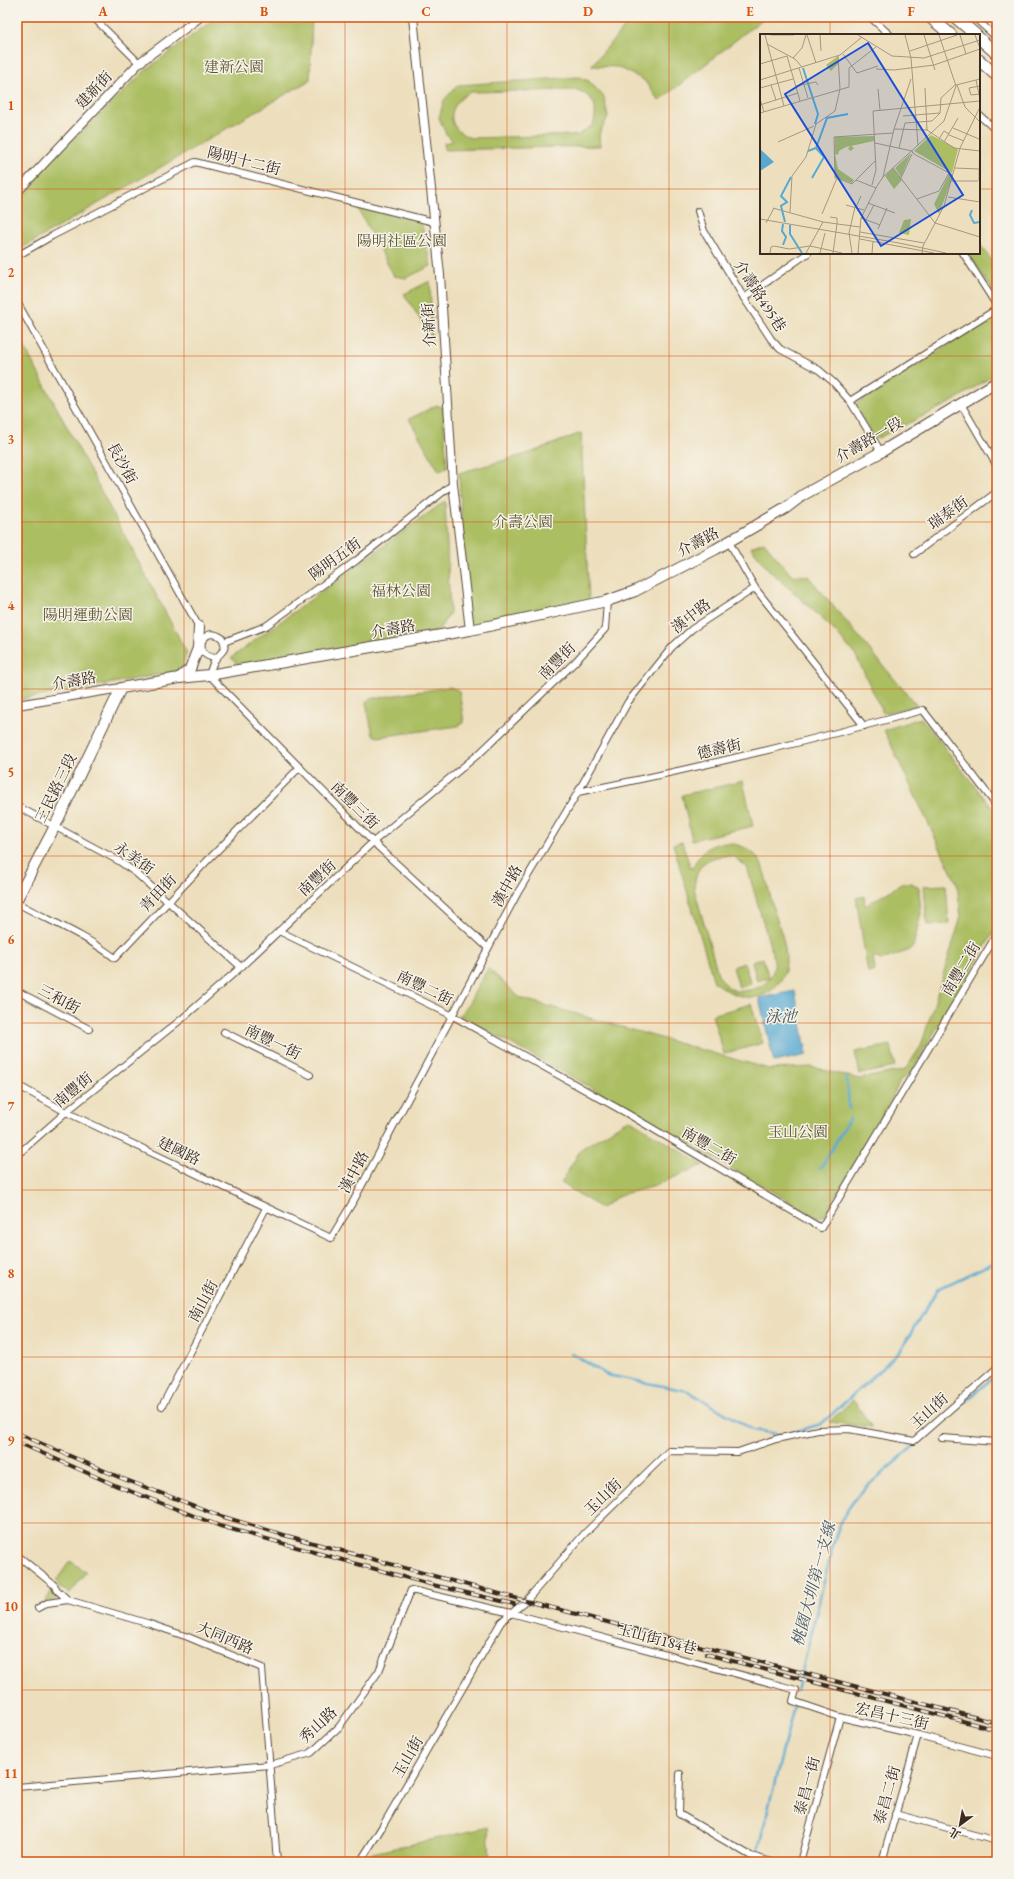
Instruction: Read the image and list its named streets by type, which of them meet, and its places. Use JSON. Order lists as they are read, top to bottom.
{
  "streets": {
    "main road": ["介壽路一段", "介壽路", "三民路三段"],
    "street": [
      "建新街",
      "陽明十二街",
      "介壽路495巷",
      "介新街",
      "長沙街",
      "瑞泰街",
      "陽明五街",
      "漢中路",
      "南豐街",
      "德壽街",
      "南豐三街",
      "永美街",
      "青田街",
      "南豐二街",
      "三和街",
      "南豐一街",
      "建國路",
      "南山街",
      "玉山街",
      "大同西路",
      "玉山街184巷",
      "宏昌十三街",
      "秀山路",
      "泰昌一街",
      "泰昌二街"
    ]
  },
  "crossings": [
    ["陽明十二街", "介新街"],
    ["介壽路495巷", "介壽路一段"],
    ["介新街", "介壽路"],
    ["介新街", "陽明五街"],
    ["介壽路一段", "介壽路"],
    ["長沙街", "陽明五街"],
    ["介壽路", "南豐街"],
    ["介壽路", "三民路三段"],
    ["介壽路", "南豐三街"],
    ["漢中路", "德壽街"],
    ["漢中路", "南豐三街"],
    ["漢中路", "南豐二街"],
    ["漢中路", "建國路"],
    ["南豐街", "南豐三街"],
    ["南豐街", "永美街"],
    ["南豐街", "南豐二街"],
    ["南豐街", "建國路"],
    ["三民路三段", "永美街"],
    ["南豐三街", "青田街"],
    ["永美街", "青田街"],
    ["建國路", "南山街"],
    ["玉山街", "玉山街184巷"],
    ["玉山街", "秀山路"],
    ["大同西路", "秀山路"],
    ["玉山街184巷", "宏昌十三街"],
    ["玉山街184巷", "秀山路"],
    ["宏昌十三街", "泰昌一街"],
    ["宏昌十三街", "泰昌二街"]
  ],
  "water": ["泳池", "桃園大圳第一支線"],
  "parks": [
    "建新公園",
    "陽明社區公園",
    "介壽公園",
    "福林公園",
    "陽明運動公園",
    "玉山公園"
  ],
  "north": "bottom left",
  "grid": {
    "columns": [
      "A",
      "B",
      "C",
      "D",
      "E",
      "F"
    ],
    "rows": [
      "1",
      "2",
      "3",
      "4",
      "5",
      "6",
      "7",
      "8",
      "9",
      "10",
      "11"
    ]
  }
}
